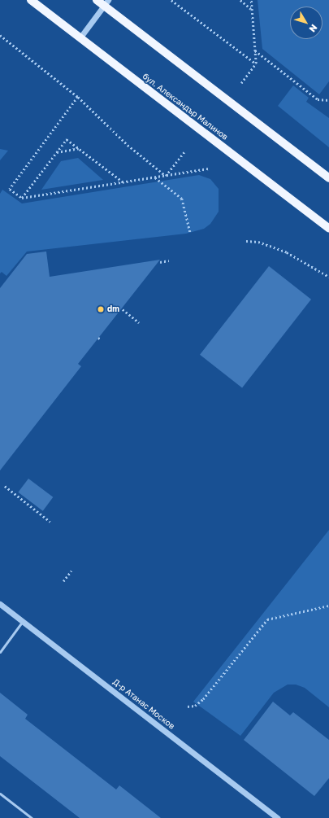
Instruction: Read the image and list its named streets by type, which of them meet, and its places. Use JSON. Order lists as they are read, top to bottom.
{
  "streets": {
    "main road": ["бул. Александър Малинов"],
    "street": ["Д-р Атанас Москов"]
  },
  "places": ["dm"],
  "north": "bottom right"
}
